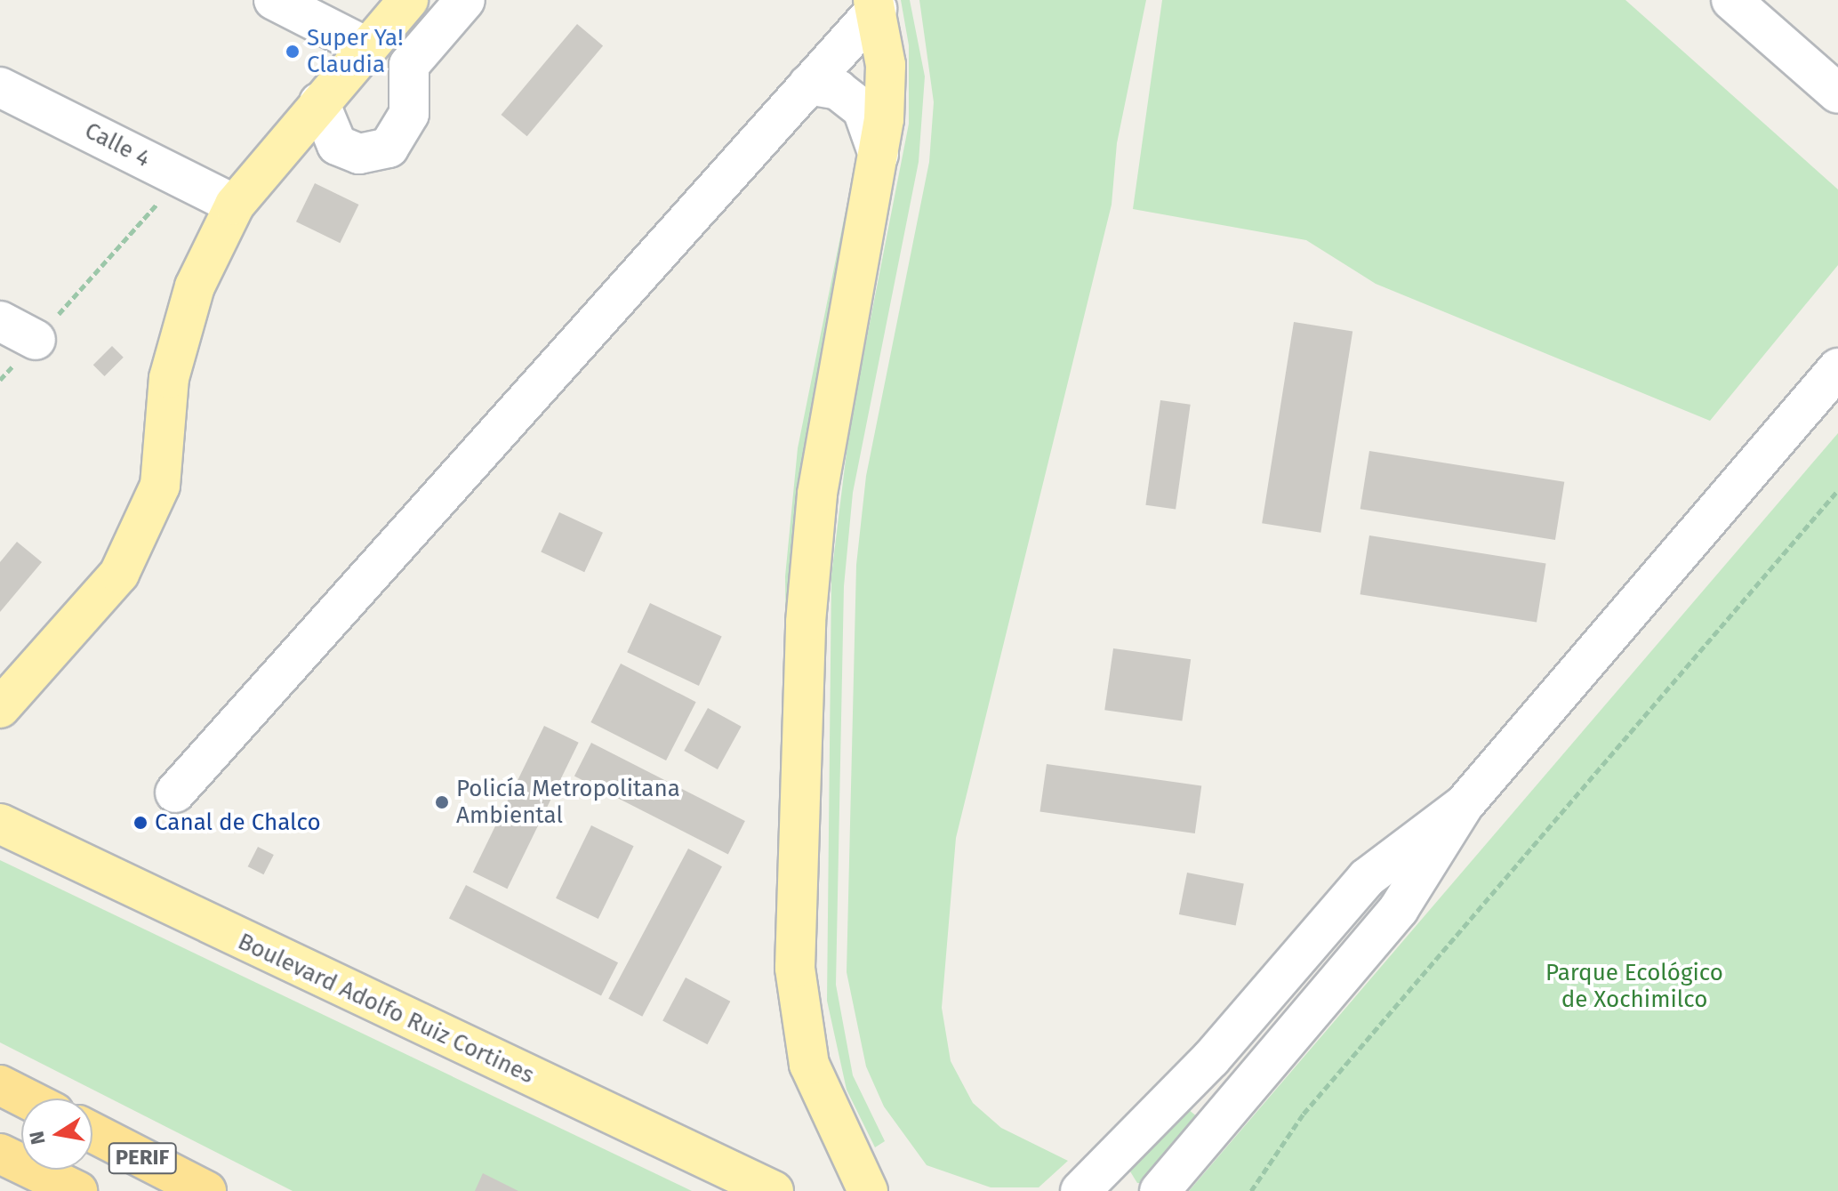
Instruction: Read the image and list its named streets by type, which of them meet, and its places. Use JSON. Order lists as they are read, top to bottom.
{
  "streets": {
    "highway": ["PERIF"],
    "main road": ["Boulevard Adolfo Ruiz Cortines"],
    "street": ["Calle 4"]
  },
  "parks": ["Parque Ecológico de Xochimilco"],
  "places": ["Super Ya! Claudia", "Policía Metropolitana Ambiental", "Canal de Chalco"],
  "north": "left"
}
